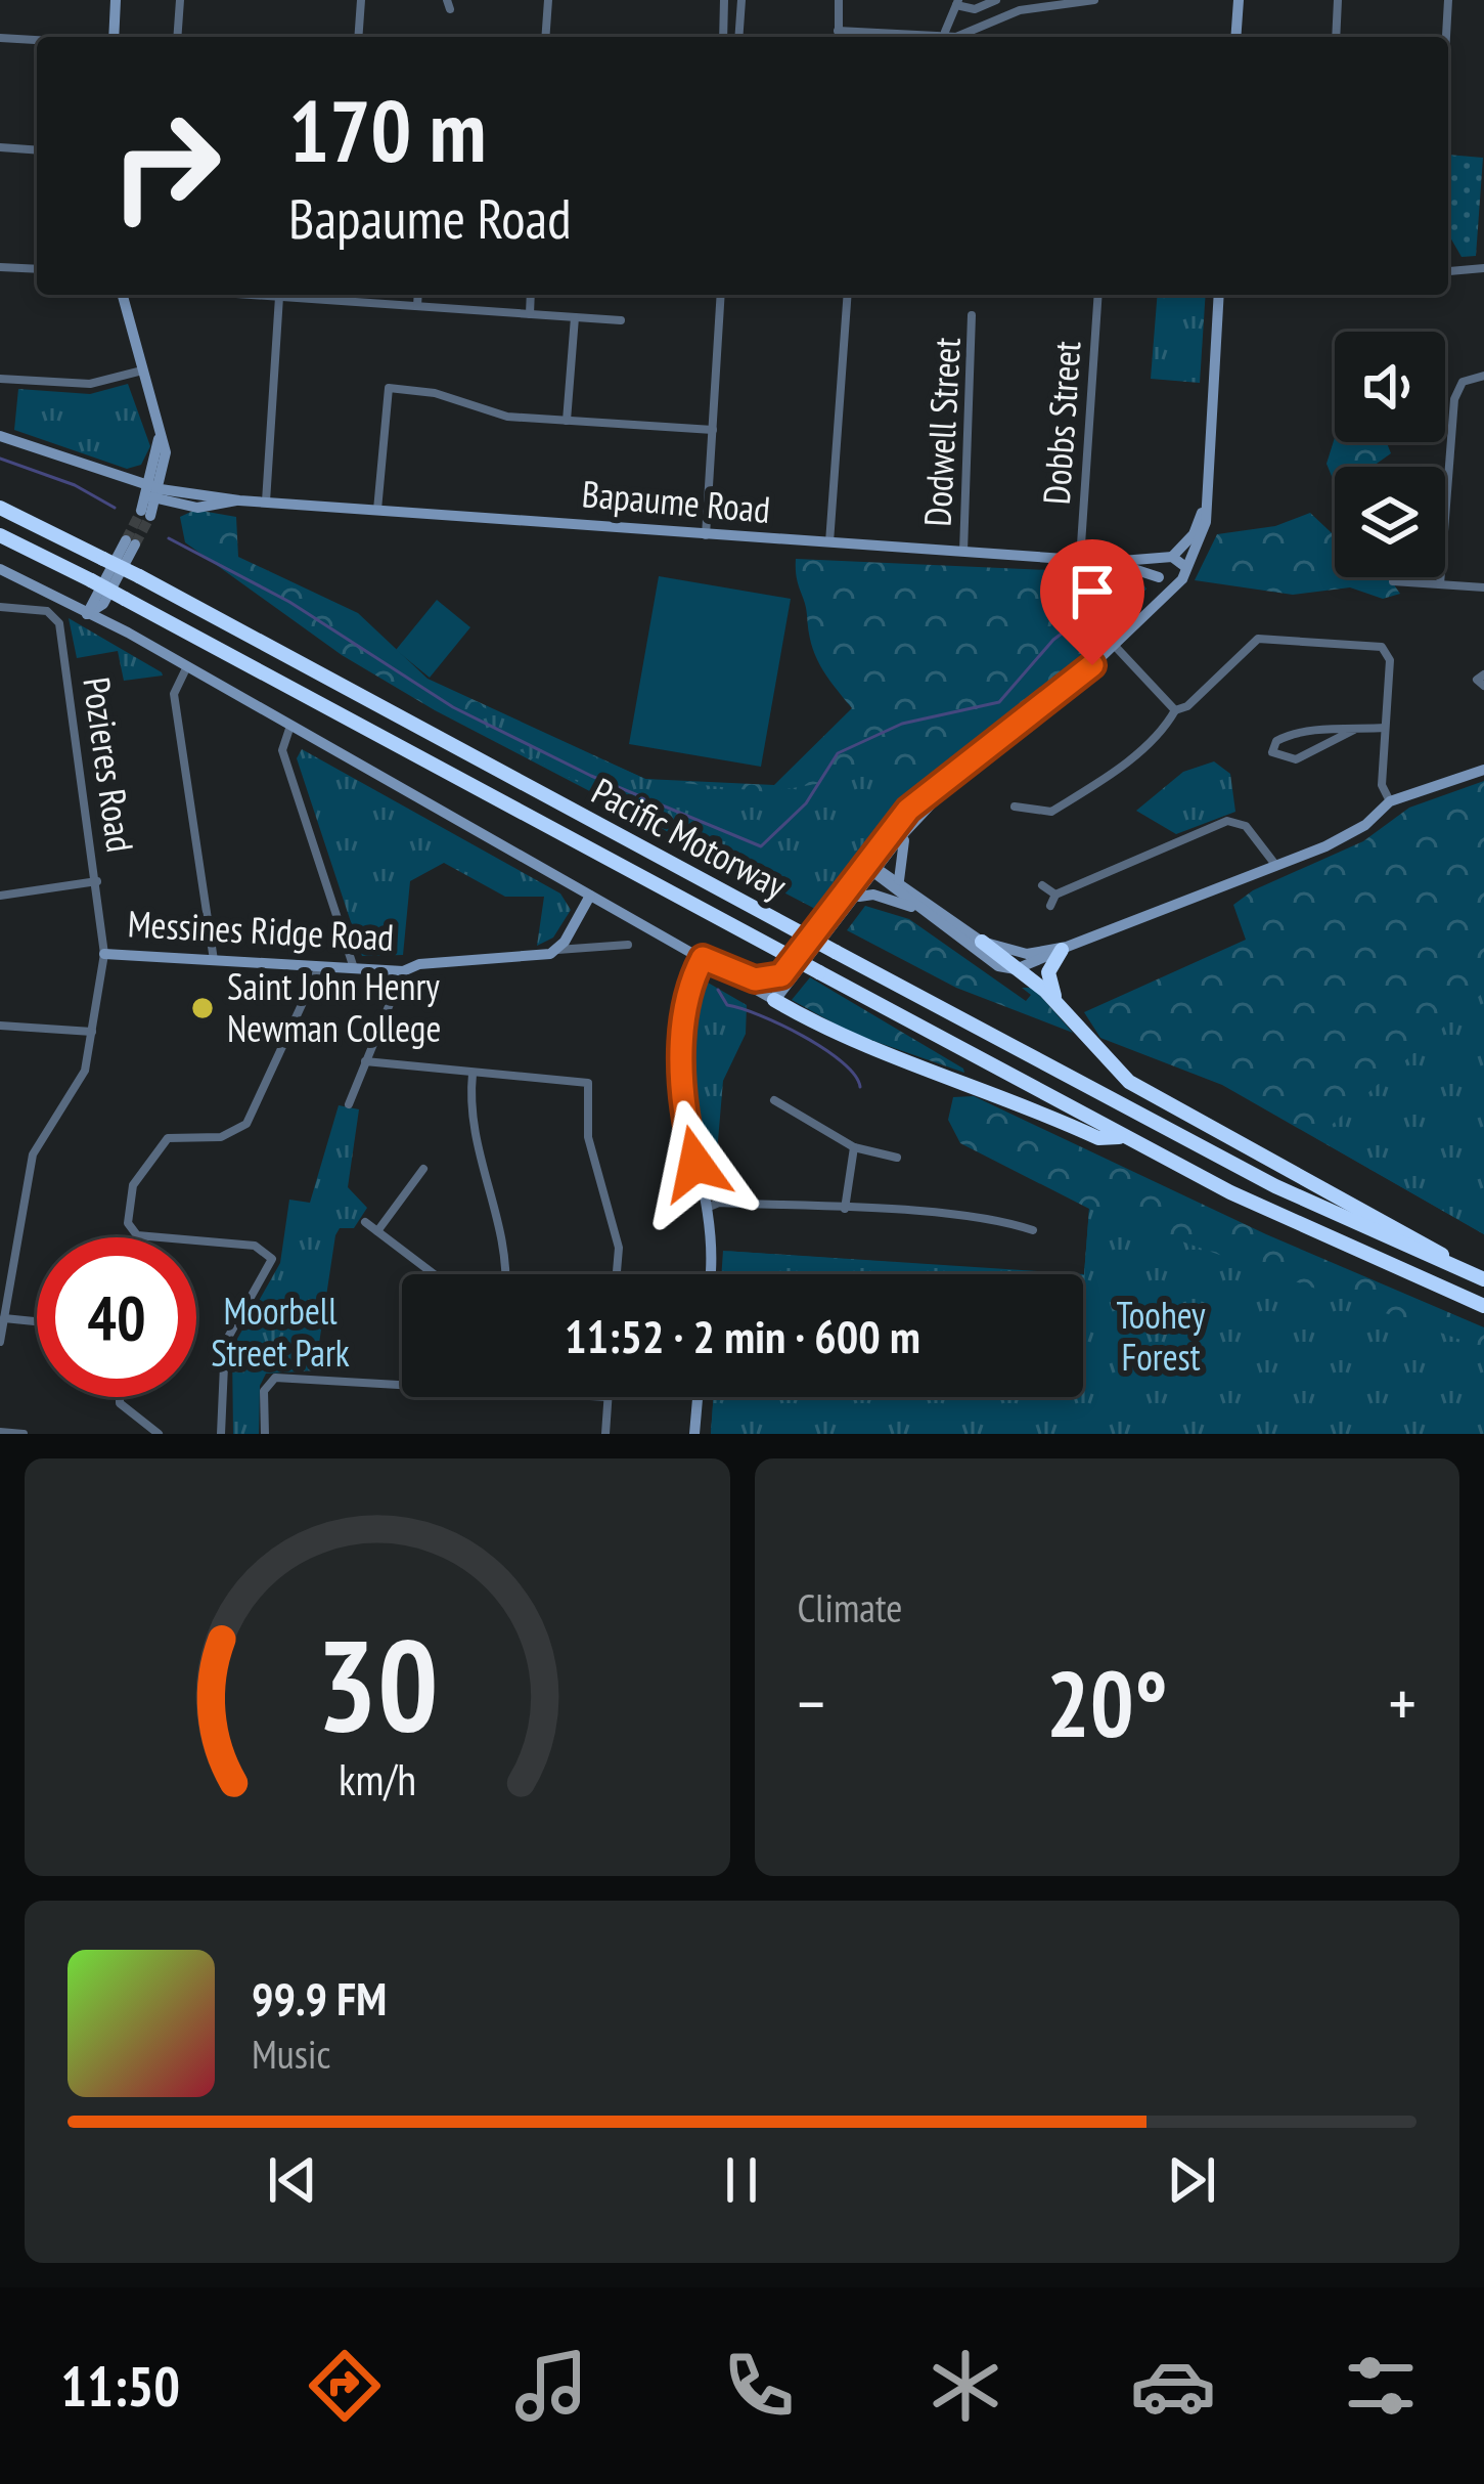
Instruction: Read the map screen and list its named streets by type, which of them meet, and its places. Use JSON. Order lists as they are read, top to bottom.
{
  "streets": {
    "highway": ["Pacific Motorway"],
    "street": [
      "Dobbs Street",
      "Dodwell Street",
      "Bapaume Road",
      "Pozieres Road",
      "Messines Ridge Road"
    ]
  },
  "crossings": [
    ["Dobbs Street", "Bapaume Road"],
    ["Dodwell Street", "Bapaume Road"],
    ["Pozieres Road", "Messines Ridge Road"]
  ],
  "parks": ["Moorbell Street Park", "Toohey Forest"],
  "places": ["Saint John Henry Newman College"],
  "page": {
    "turn": ["170 m", "Bapaume Road"],
    "limit": "40",
    "trip": "11:52 · 2 min · 600 m",
    "tile": "Climate",
    "heat": ["−", "20°", "+"],
    "song": ["99.9 FM", "Music"],
    "tabs": "11:50",
    "gauge": ["30", "km/h"]
  }
}
